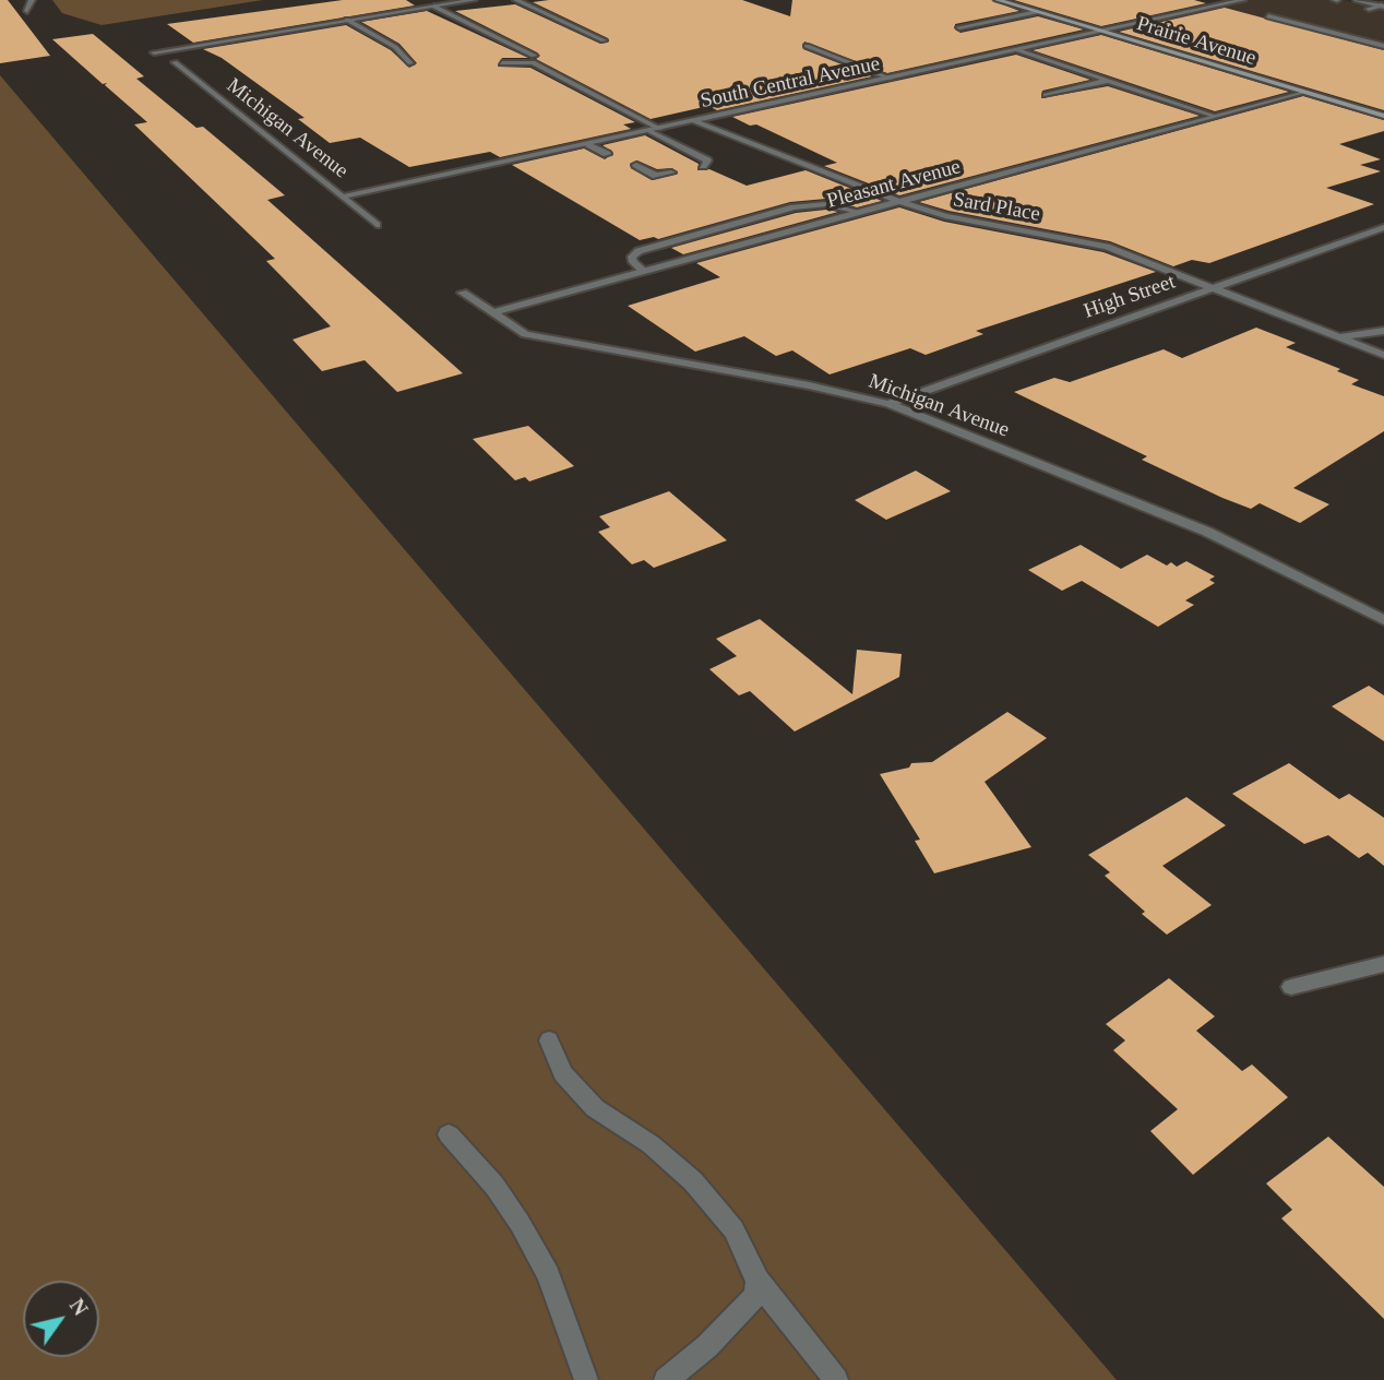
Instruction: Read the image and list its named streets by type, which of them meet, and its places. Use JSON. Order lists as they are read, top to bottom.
{
  "streets": {
    "main road": ["Prairie Avenue"],
    "street": [
      "South Central Avenue",
      "Michigan Avenue",
      "Pleasant Avenue",
      "Sard Place",
      "High Street"
    ]
  },
  "crossings": [
    ["Prairie Avenue", "South Central Avenue"],
    ["Prairie Avenue", "Pleasant Avenue"],
    ["South Central Avenue", "Michigan Avenue"],
    ["South Central Avenue", "Sard Place"],
    ["Michigan Avenue", "Pleasant Avenue"],
    ["Michigan Avenue", "High Street"],
    ["Pleasant Avenue", "Sard Place"],
    ["Sard Place", "High Street"]
  ],
  "north": "top right"
}
